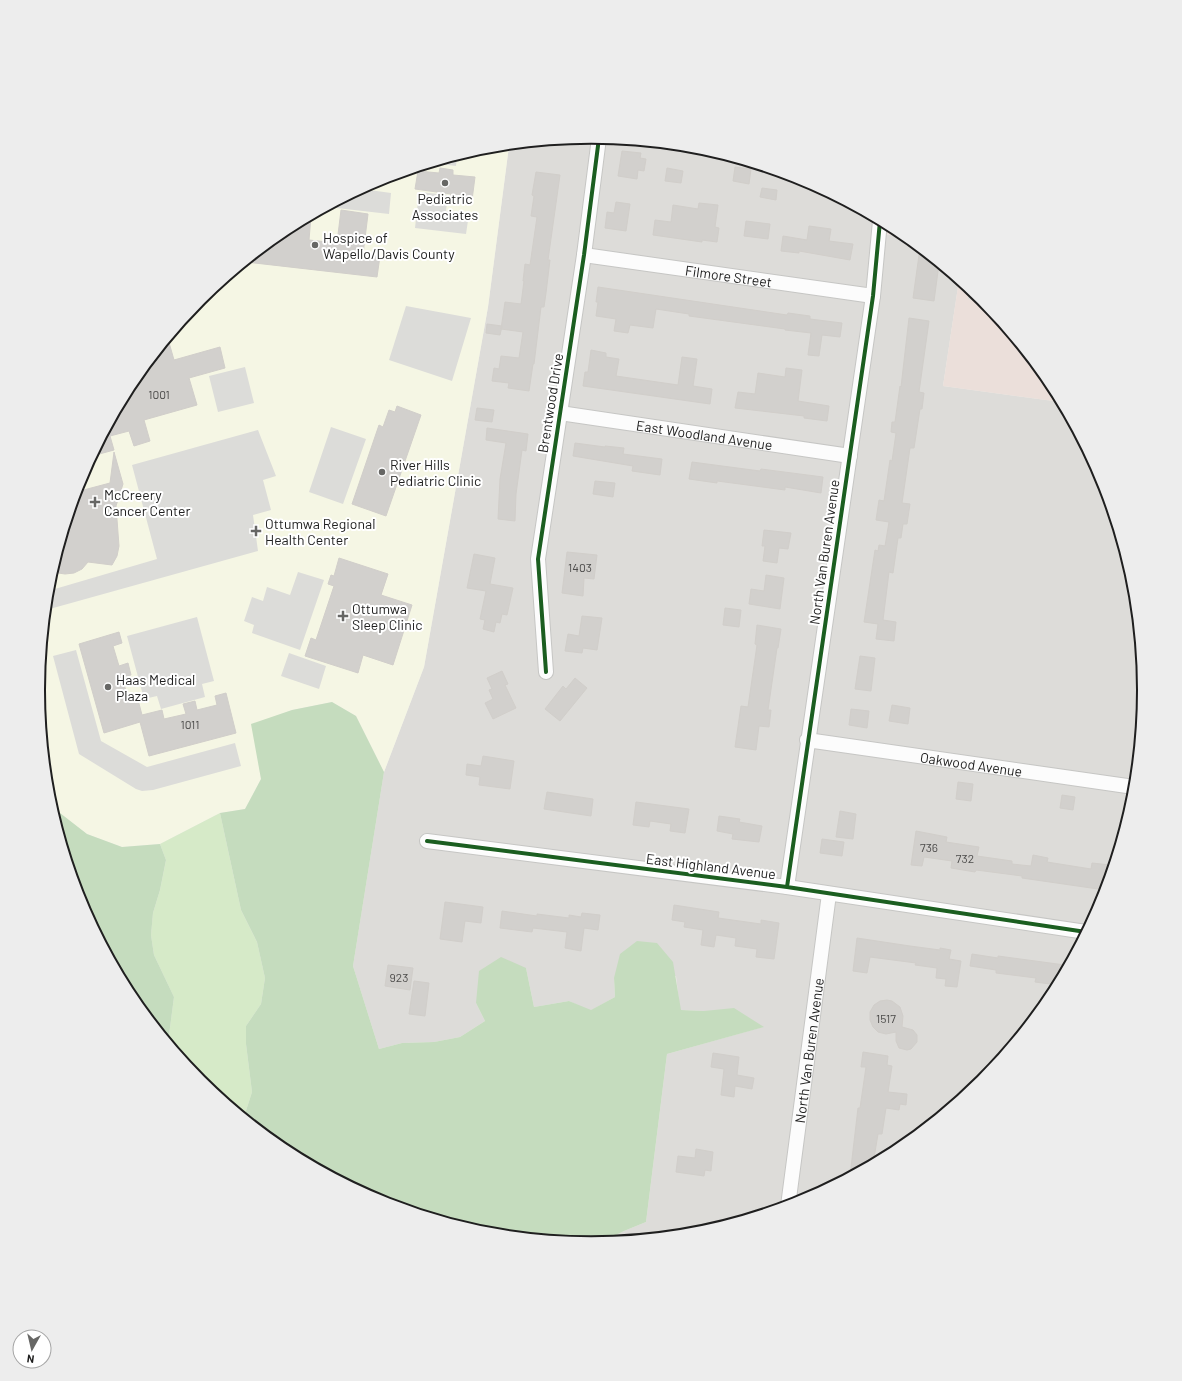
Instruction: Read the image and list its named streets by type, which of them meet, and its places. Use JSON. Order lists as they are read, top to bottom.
{
  "streets": {
    "street": [
      "Filmore Street",
      "Brentwood Drive",
      "East Woodland Avenue",
      "North Van Buren Avenue",
      "Oakwood Avenue",
      "East Highland Avenue"
    ]
  },
  "crossings": [
    ["Filmore Street", "Brentwood Drive"],
    ["Filmore Street", "North Van Buren Avenue"],
    ["Brentwood Drive", "East Woodland Avenue"],
    ["East Woodland Avenue", "North Van Buren Avenue"],
    ["North Van Buren Avenue", "Oakwood Avenue"],
    ["North Van Buren Avenue", "East Highland Avenue"]
  ],
  "places": {
    "other": [
      "Pediatric Associates",
      "Hospice of Wapello/Davis County",
      "River Hills Pediatric Clinic",
      "Haas Medical Plaza"
    ],
    "health": ["McCreery Cancer Center", "Ottumwa Regional Health Center", "Ottumwa Sleep Clinic"]
  },
  "house_numbers": [
    "1001",
    "1403",
    "1011",
    "736",
    "732",
    "923",
    "1517"
  ],
  "north": "bottom"
}
